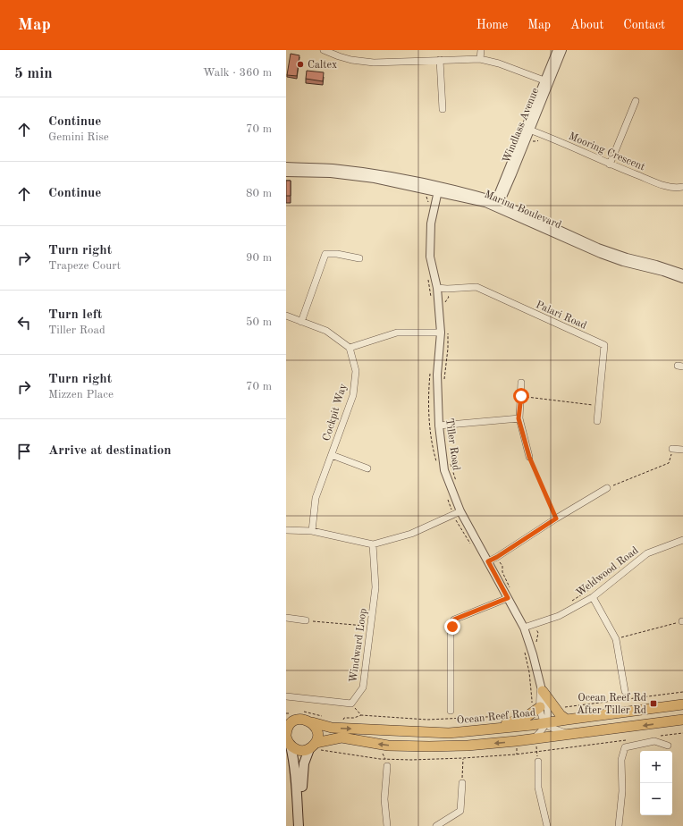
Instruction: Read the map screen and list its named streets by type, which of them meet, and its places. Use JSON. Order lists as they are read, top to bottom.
{
  "streets": {
    "main road": ["Ocean Reef Road"],
    "street": [
      "Windlass Avenue",
      "Mooring Crescent",
      "Marina Boulevard",
      "Palari Road",
      "Cockpit Way",
      "Tiller Road",
      "Weldwood Road",
      "Windward Loop"
    ]
  },
  "crossings": [
    ["Windlass Avenue", "Mooring Crescent"],
    ["Windlass Avenue", "Marina Boulevard"],
    ["Marina Boulevard", "Tiller Road"],
    ["Palari Road", "Tiller Road"],
    ["Tiller Road", "Weldwood Road"],
    ["Tiller Road", "Ocean Reef Road"]
  ],
  "places": {
    "other": ["Caltex"],
    "transit": ["Ocean Reef Rd After Tiller Rd"]
  },
  "page": {
    "header": "Map",
    "nav": [
      "Home",
      "Map",
      "About",
      "Contact"
    ],
    "heading": ["5 min", "Walk · 360 m"],
    "list": [
      ["Continue", "Gemini Rise", "70 m"],
      ["Continue", "80 m"],
      ["Turn right", "Trapeze Court", "90 m"],
      ["Turn left", "Tiller Road", "50 m"],
      ["Turn right", "Mizzen Place", "70 m"],
      "Arrive at destination"
    ],
    "map_buttons": ["+", "−"]
  }
}
